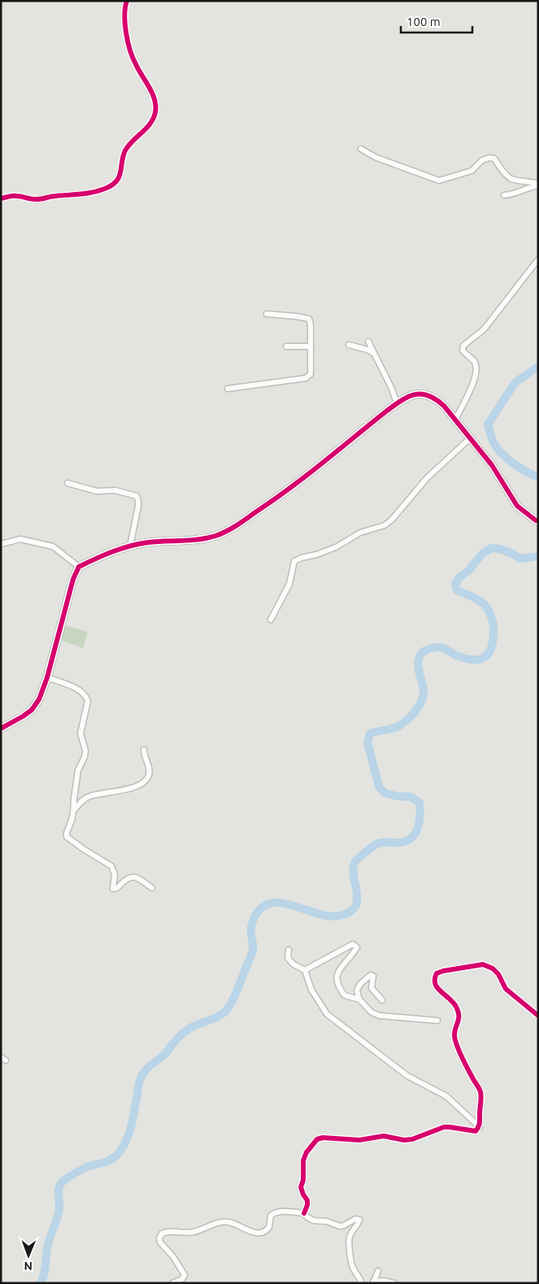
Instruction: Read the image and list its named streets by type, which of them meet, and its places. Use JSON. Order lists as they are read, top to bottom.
{
  "scale_bar": "100 m",
  "north": "bottom"
}
